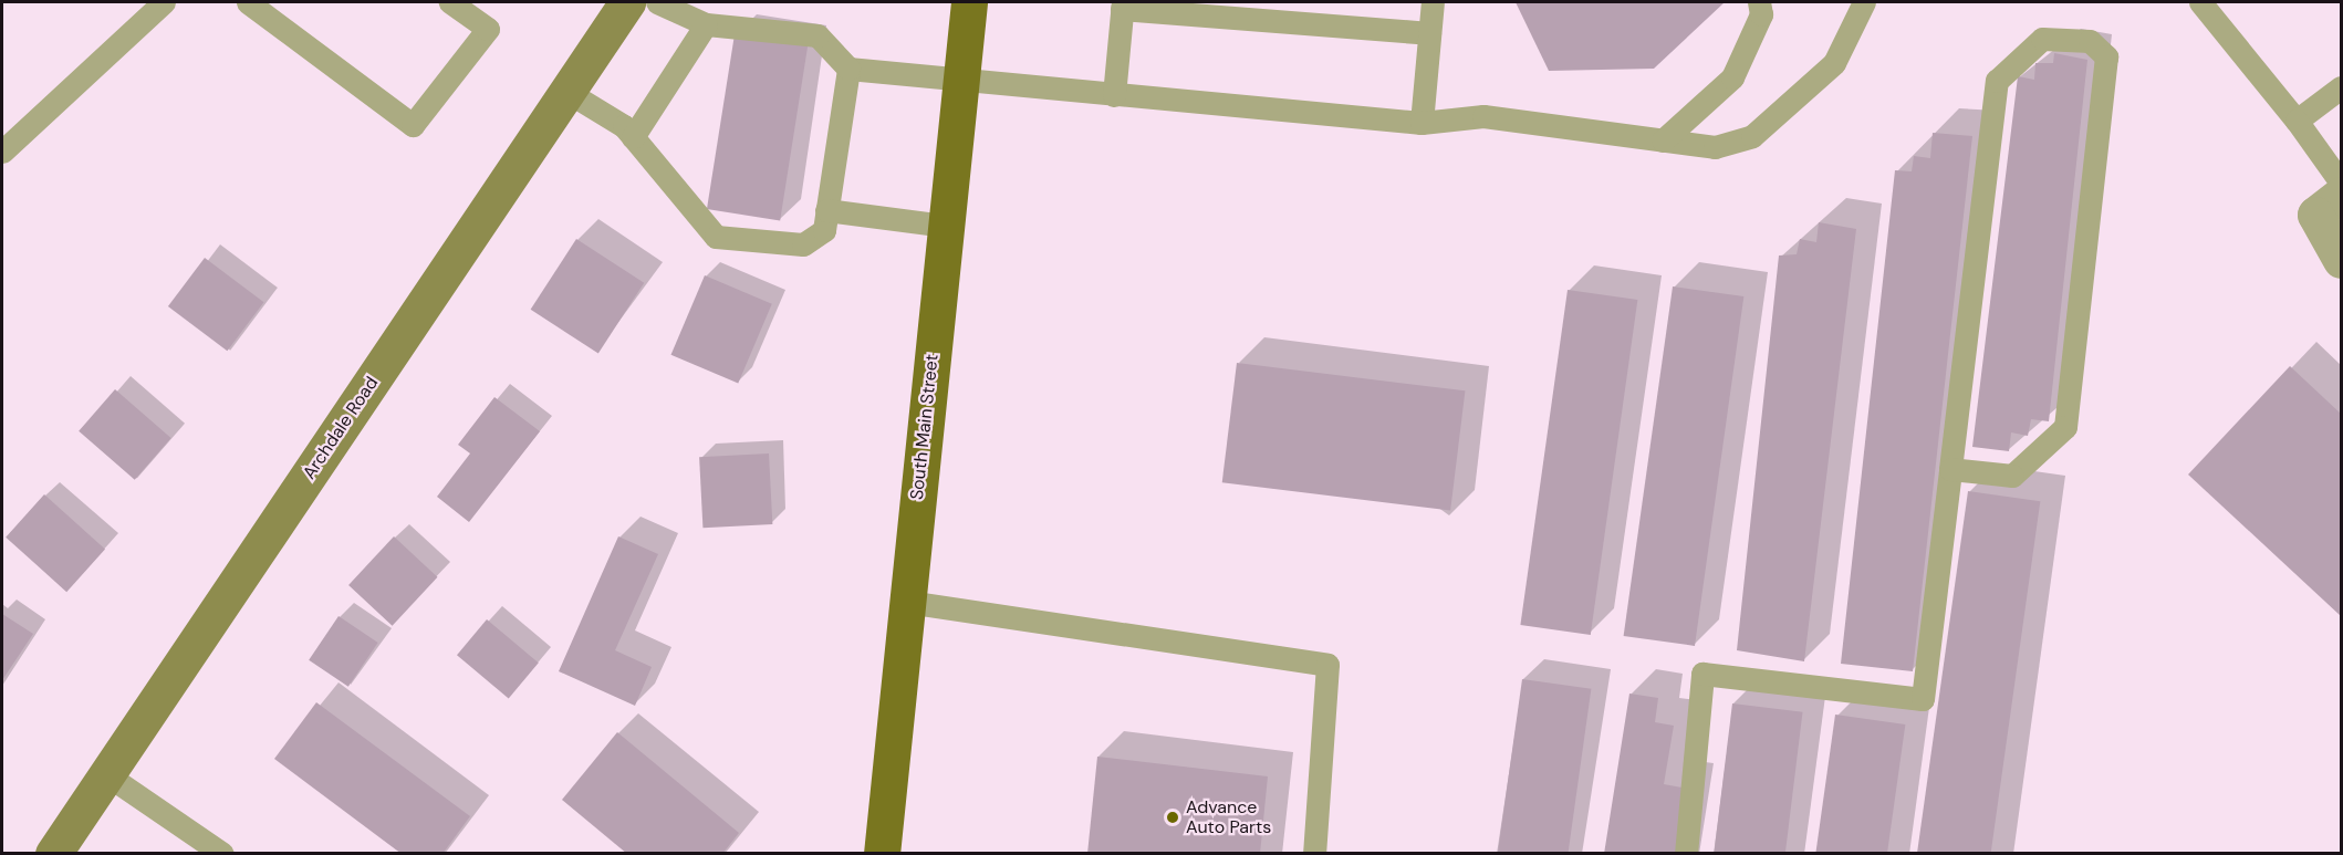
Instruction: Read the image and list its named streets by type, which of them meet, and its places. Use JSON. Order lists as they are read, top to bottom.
{
  "streets": {
    "main road": ["South Main Street", "Archdale Road"]
  },
  "places": ["Advance Auto Parts"]
}
